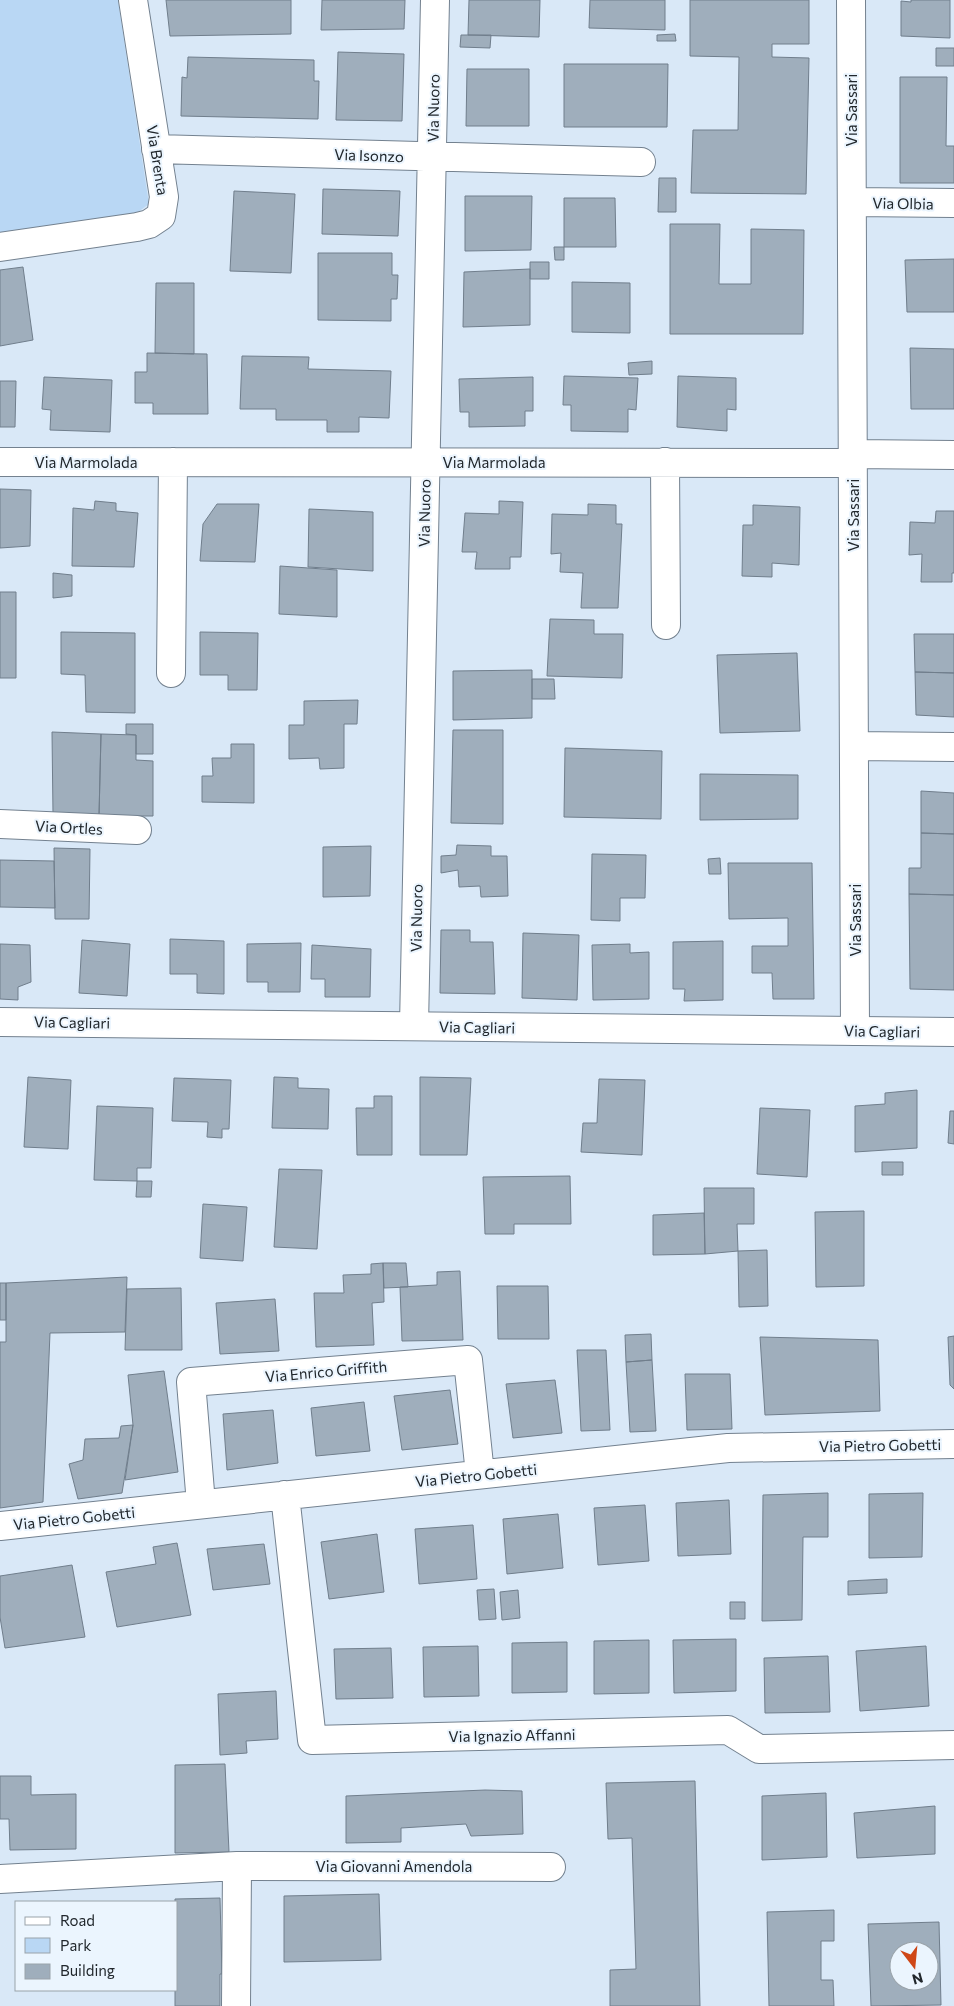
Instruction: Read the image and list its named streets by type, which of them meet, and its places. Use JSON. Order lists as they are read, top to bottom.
{
  "streets": {
    "street": [
      "Via Nuoro",
      "Via Sassari",
      "Via Isonzo",
      "Via Brenta",
      "Via Olbia",
      "Via Marmolada",
      "Via Ortles",
      "Via Cagliari",
      "Via Enrico Griffith",
      "Via Pietro Gobetti",
      "Via Ignazio Affanni",
      "Via Giovanni Amendola"
    ]
  },
  "crossings": [
    ["Via Nuoro", "Via Isonzo"],
    ["Via Nuoro", "Via Marmolada"],
    ["Via Nuoro", "Via Cagliari"],
    ["Via Sassari", "Via Olbia"],
    ["Via Sassari", "Via Marmolada"],
    ["Via Sassari", "Via Cagliari"],
    ["Via Isonzo", "Via Brenta"],
    ["Via Enrico Griffith", "Via Pietro Gobetti"],
    ["Via Pietro Gobetti", "Via Ignazio Affanni"]
  ],
  "legend": ["Road", "Park", "Building"],
  "north": "bottom"
}
